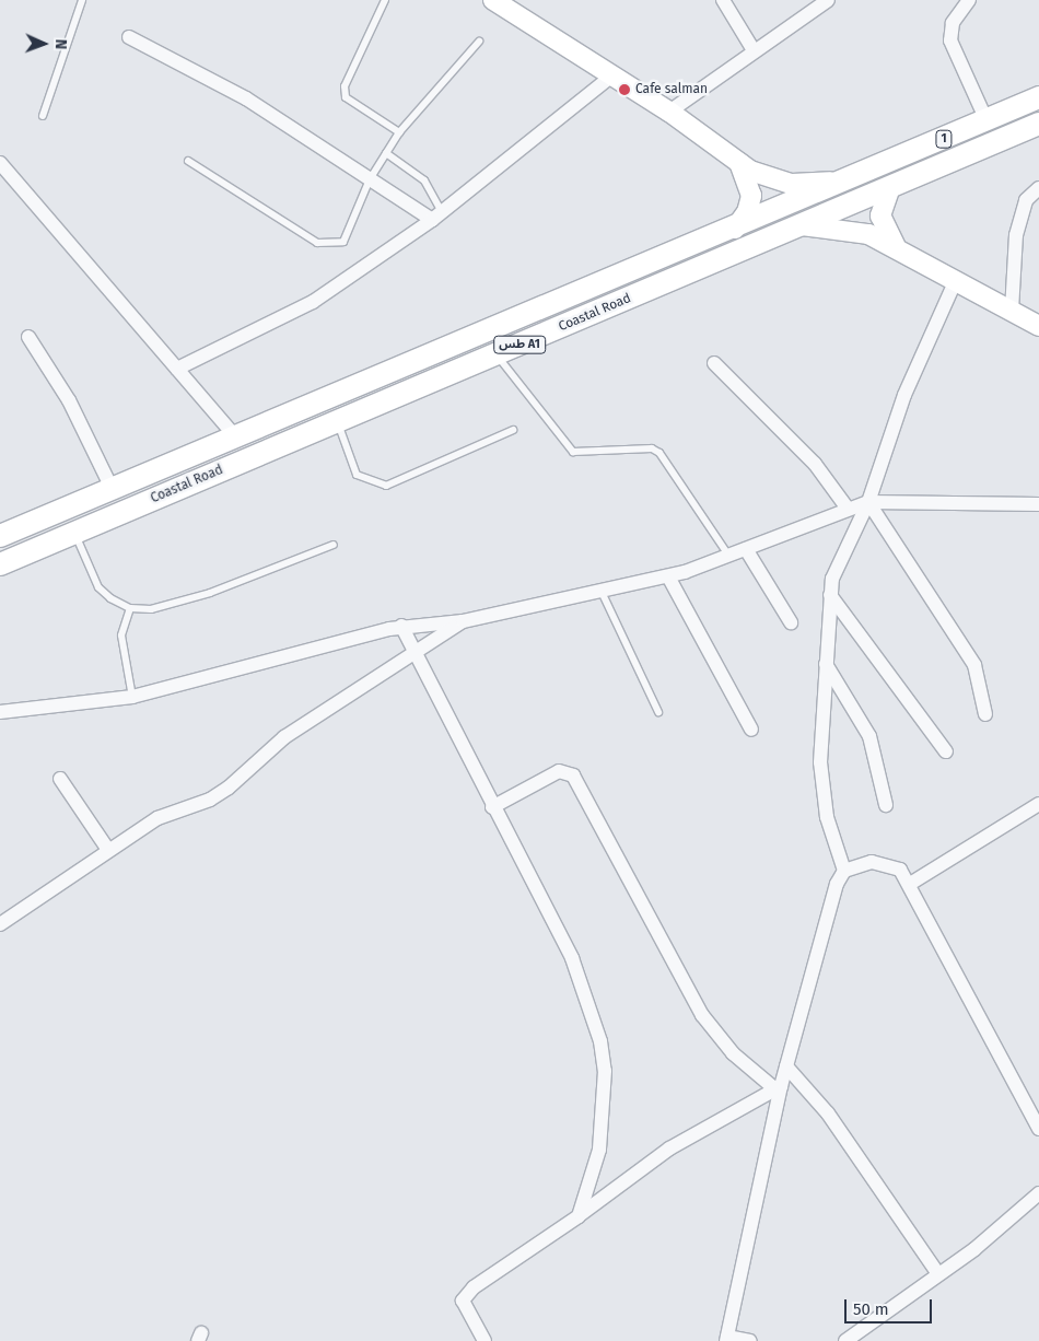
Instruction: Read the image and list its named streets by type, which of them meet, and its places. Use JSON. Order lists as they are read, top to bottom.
{
  "streets": {
    "highway": ["1", "Coastal Road", "طس A1"]
  },
  "places": ["Cafe salman"],
  "scale_bar": "50 m",
  "north": "right"
}
